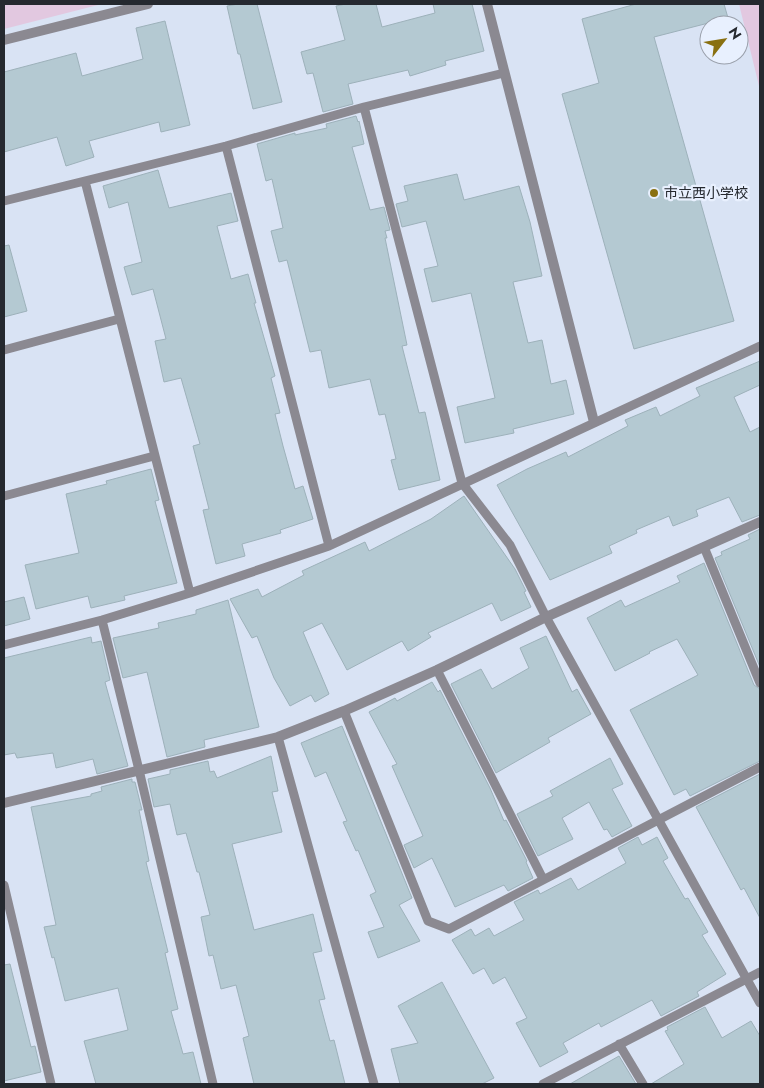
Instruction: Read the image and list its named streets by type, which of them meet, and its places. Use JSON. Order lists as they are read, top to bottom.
{
  "places": ["市立西小学校"],
  "north": "top right"
}
